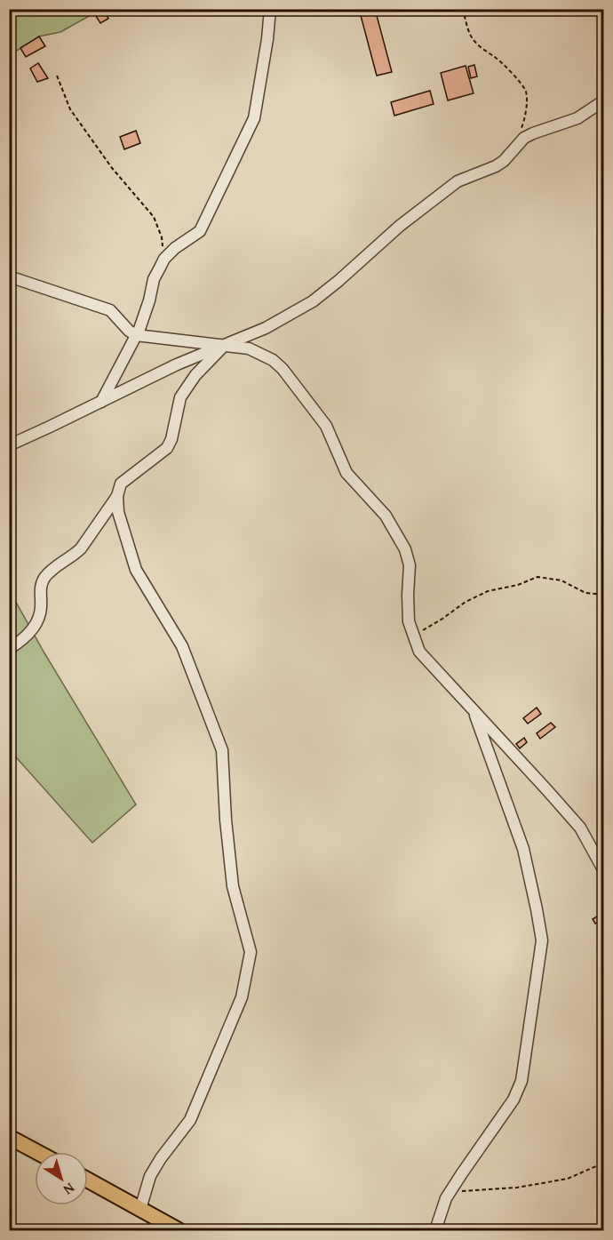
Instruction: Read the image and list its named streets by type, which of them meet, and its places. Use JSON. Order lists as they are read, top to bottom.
{
  "north": "bottom right"
}
